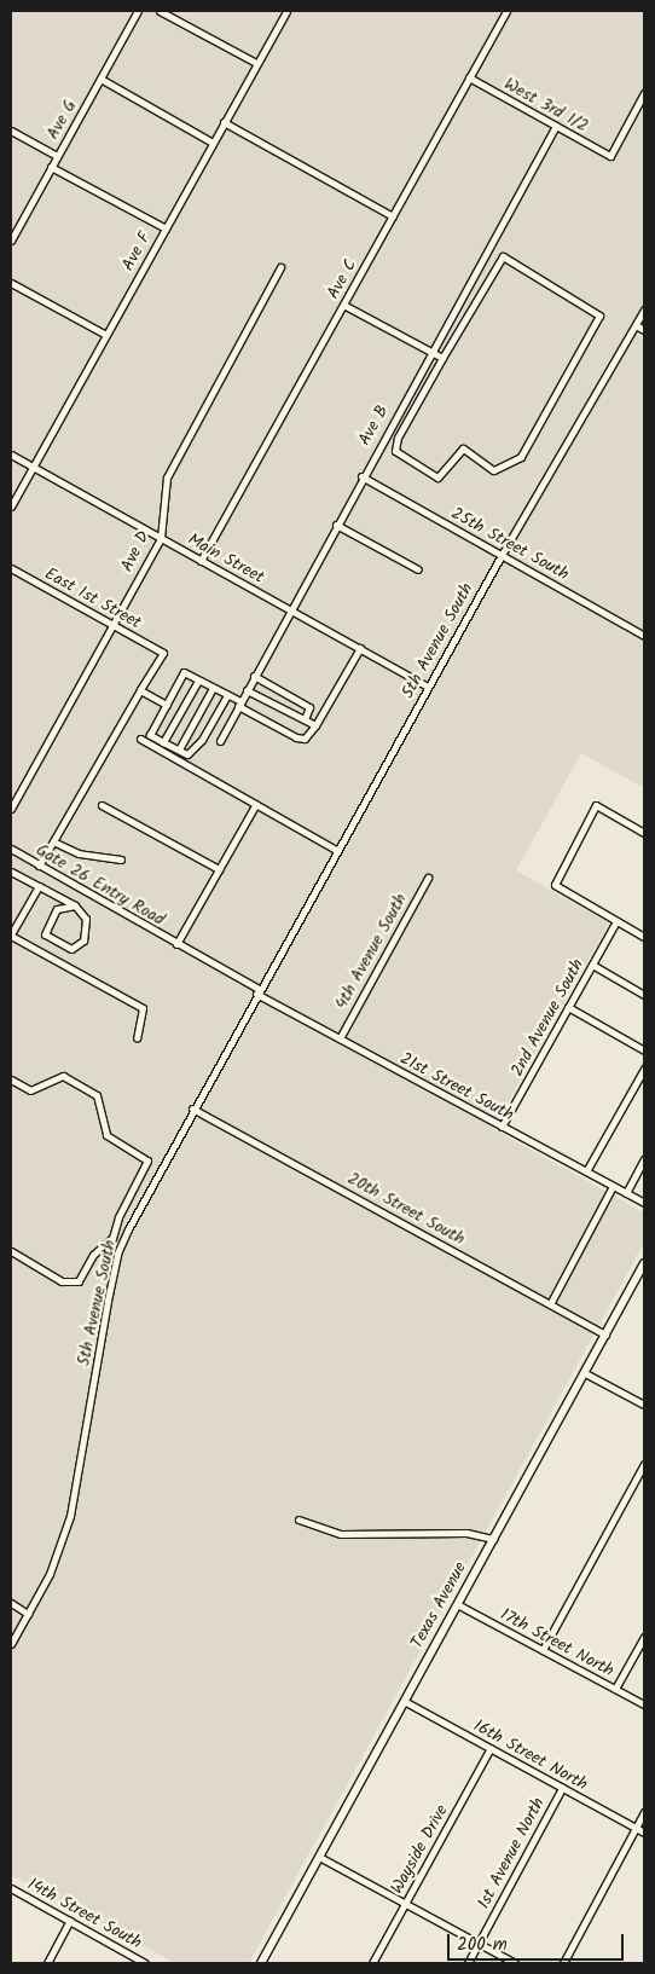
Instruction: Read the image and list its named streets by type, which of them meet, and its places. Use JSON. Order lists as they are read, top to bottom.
{
  "streets": {
    "main road": ["Texas Avenue"],
    "street": [
      "West 3rd 1/2",
      "Ave G",
      "Ave F",
      "Ave C",
      "Ave B",
      "25th Street South",
      "Ave D",
      "Main Street",
      "East 1st Street",
      "5th Avenue South",
      "Gate 26 Entry Road",
      "4th Avenue South",
      "2nd Avenue South",
      "21st Street South",
      "20th Street South",
      "17th Street North",
      "16th Street North",
      "Wayside Drive",
      "1st Avenue North",
      "14th Street South"
    ]
  },
  "crossings": [
    ["West 3rd 1/2", "Ave C"],
    ["West 3rd 1/2", "Ave B"],
    ["Ave F", "Main Street"],
    ["Ave C", "Main Street"],
    ["Ave B", "25th Street South"],
    ["Ave B", "Main Street"],
    ["25th Street South", "5th Avenue South"],
    ["Ave D", "Main Street"],
    ["Ave D", "East 1st Street"],
    ["Main Street", "5th Avenue South"],
    ["5th Avenue South", "21st Street South"],
    ["5th Avenue South", "20th Street South"],
    ["Gate 26 Entry Road", "21st Street South"],
    ["4th Avenue South", "21st Street South"],
    ["2nd Avenue South", "21st Street South"],
    ["20th Street South", "Texas Avenue"],
    ["Texas Avenue", "17th Street North"],
    ["Texas Avenue", "16th Street North"],
    ["16th Street North", "Wayside Drive"],
    ["16th Street North", "1st Avenue North"]
  ],
  "scale_bar": "200 m"
}
